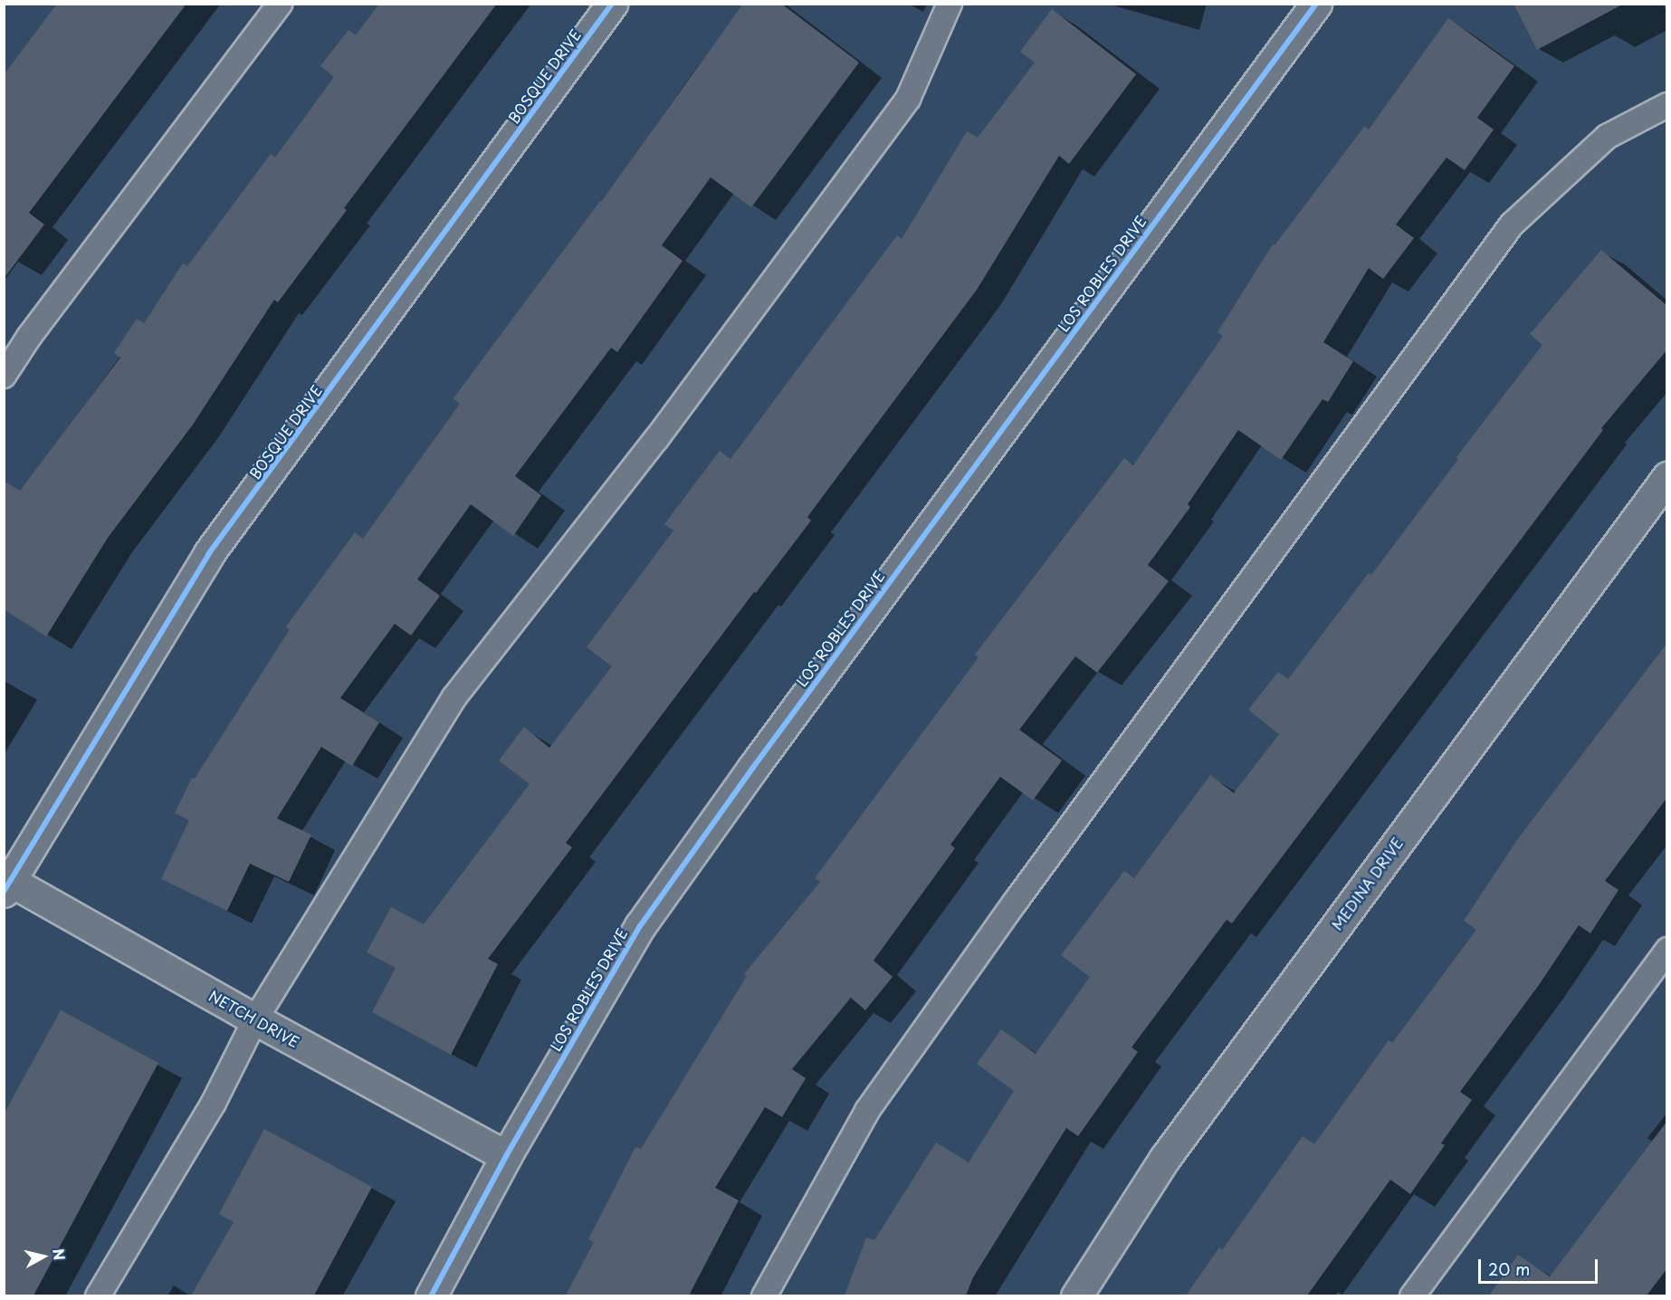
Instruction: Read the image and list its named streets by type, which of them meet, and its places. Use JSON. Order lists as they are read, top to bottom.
{
  "streets": {
    "street": [
      "BOSQUE DRIVE",
      "LOS ROBLES DRIVE",
      "MEDINA DRIVE",
      "NETCH DRIVE"
    ]
  },
  "crossings": [
    ["BOSQUE DRIVE", "NETCH DRIVE"],
    ["LOS ROBLES DRIVE", "NETCH DRIVE"]
  ],
  "scale_bar": "20 m",
  "north": "right"
}
